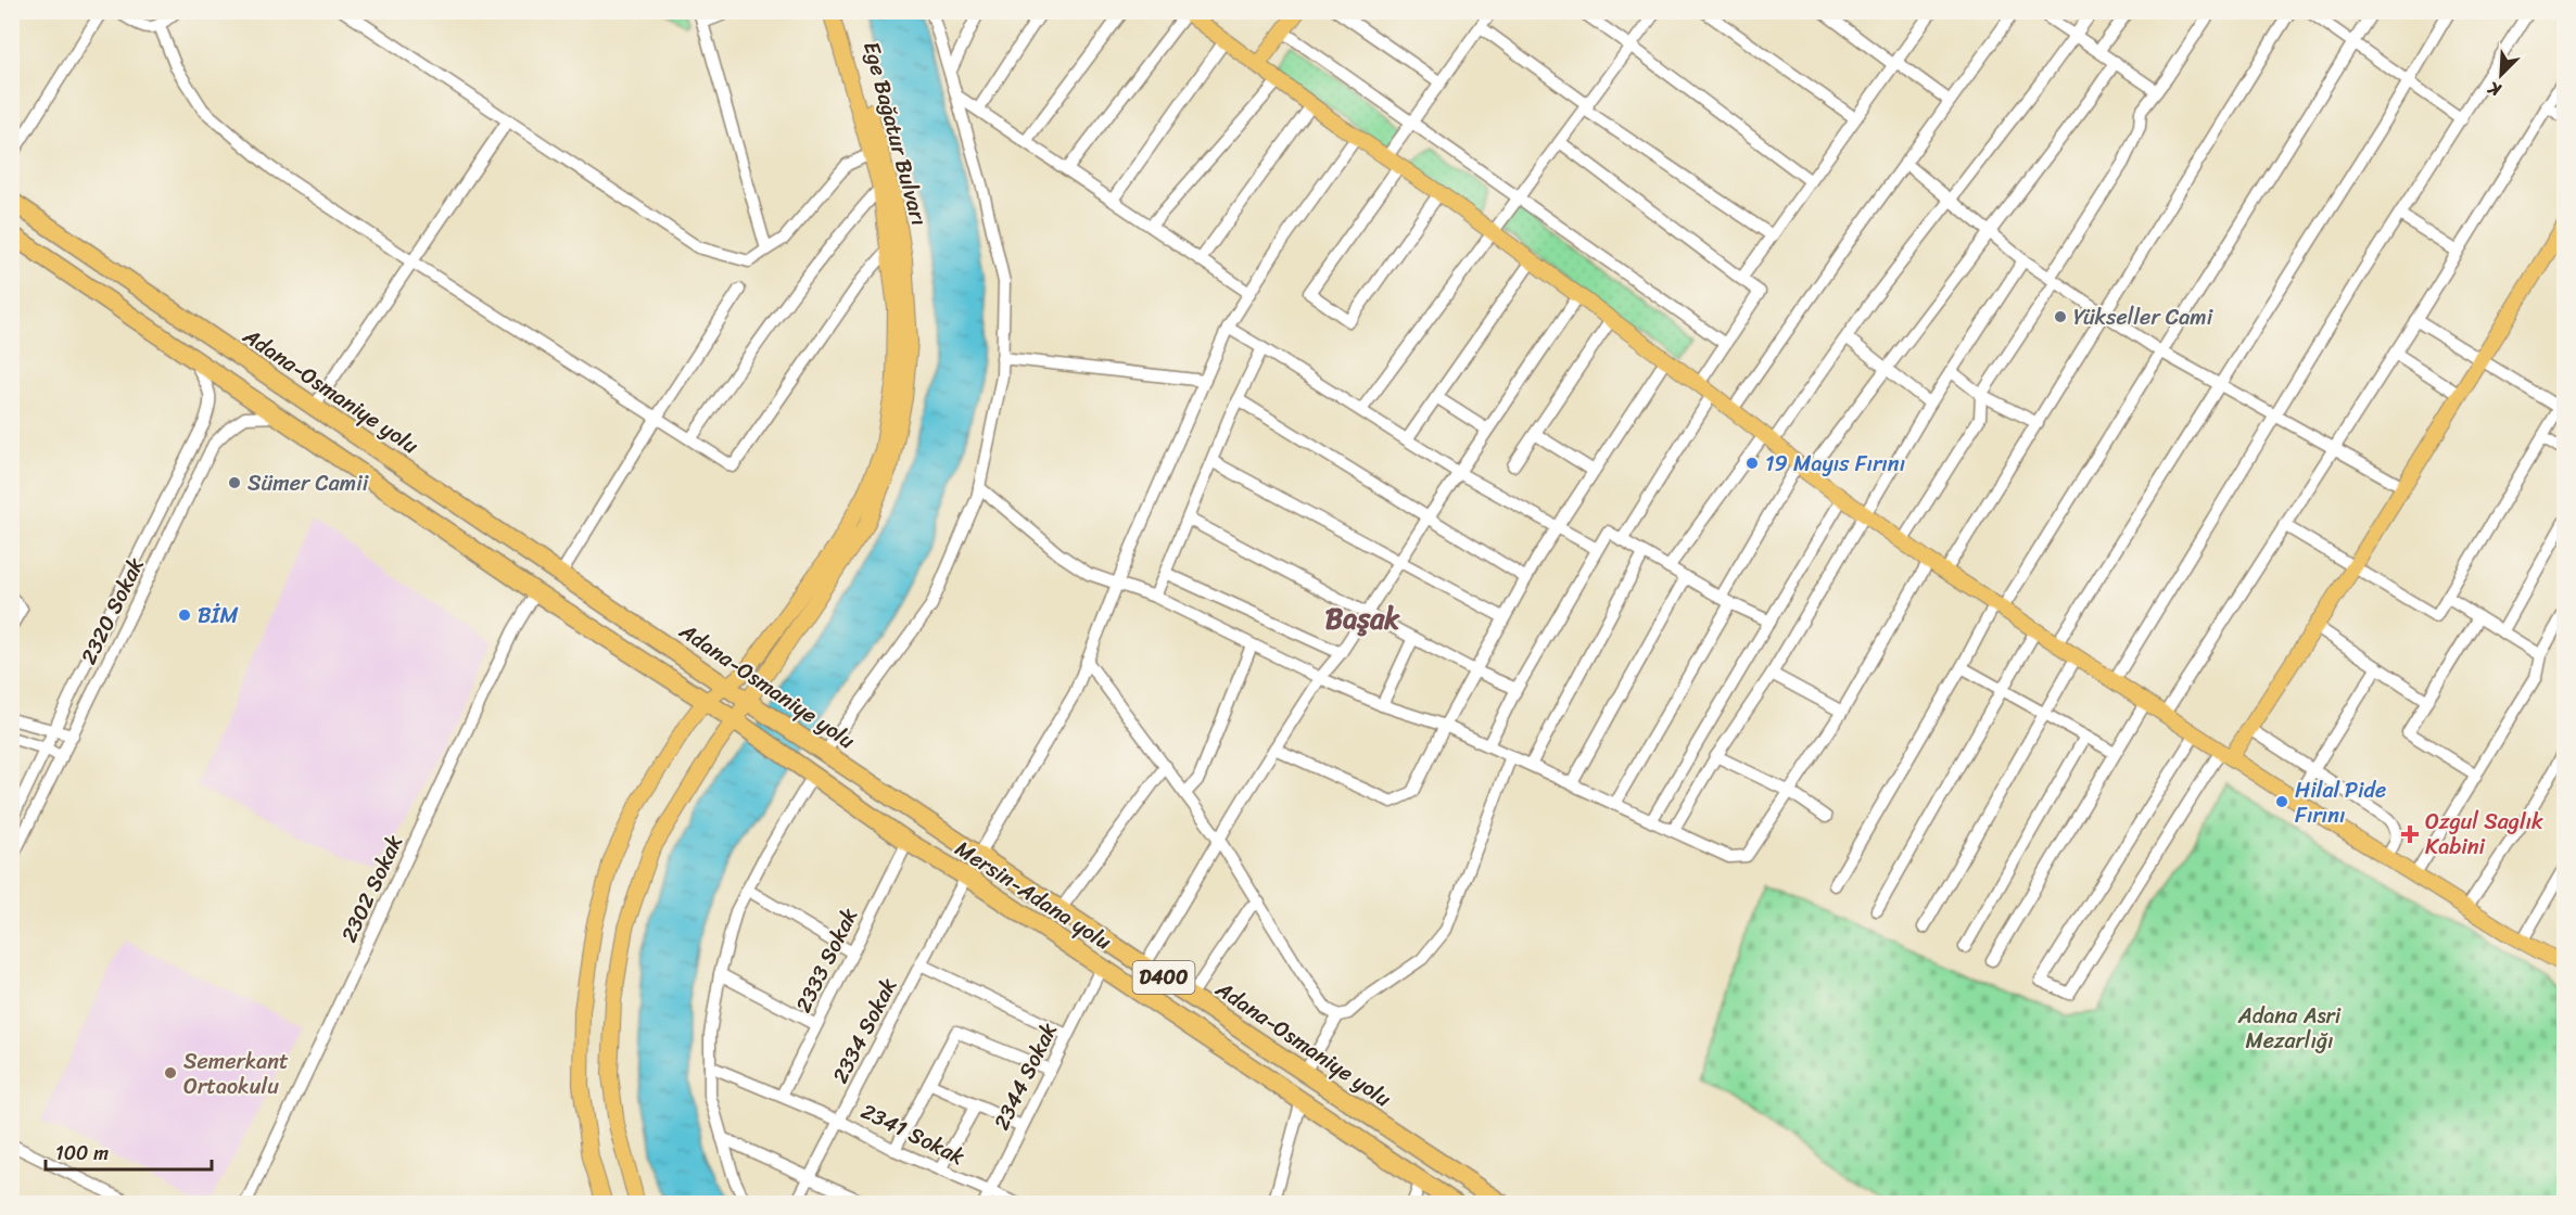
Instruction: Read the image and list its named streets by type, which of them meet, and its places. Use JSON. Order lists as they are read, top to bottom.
{
  "streets": {
    "highway": ["Adana-Osmaniye yolu", "Mersin-Adana yolu", "D400"],
    "main road": ["Ege Bağatur Bulvarı"],
    "street": [
      "2320 Sokak",
      "2302 Sokak",
      "2333 Sokak",
      "2334 Sokak",
      "2344 Sokak",
      "2341 Sokak"
    ]
  },
  "crossings": [
    ["Ege Bağatur Bulvarı", "Adana-Osmaniye yolu"],
    ["Ege Bağatur Bulvarı", "D400"],
    ["2320 Sokak", "D400"],
    ["2302 Sokak", "D400"],
    ["Mersin-Adana yolu", "2333 Sokak"],
    ["Mersin-Adana yolu", "D400"],
    ["Mersin-Adana yolu", "2334 Sokak"],
    ["Mersin-Adana yolu", "2344 Sokak"],
    ["2333 Sokak", "2341 Sokak"],
    ["2334 Sokak", "2341 Sokak"],
    ["2344 Sokak", "2341 Sokak"]
  ],
  "districts": ["Başak"],
  "parks": ["Adana Asri Mezarlığı"],
  "places": {
    "other": [
      "Yükseller Cami",
      "19 Mayıs Fırını",
      "Sümer Camii",
      "BİM",
      "Hilal Pide Fırını",
      "Semerkant Ortaokulu"
    ],
    "health": ["Ozgul Saglık Kabini"]
  },
  "scale_bar": "100 m",
  "north": "bottom left"
}
